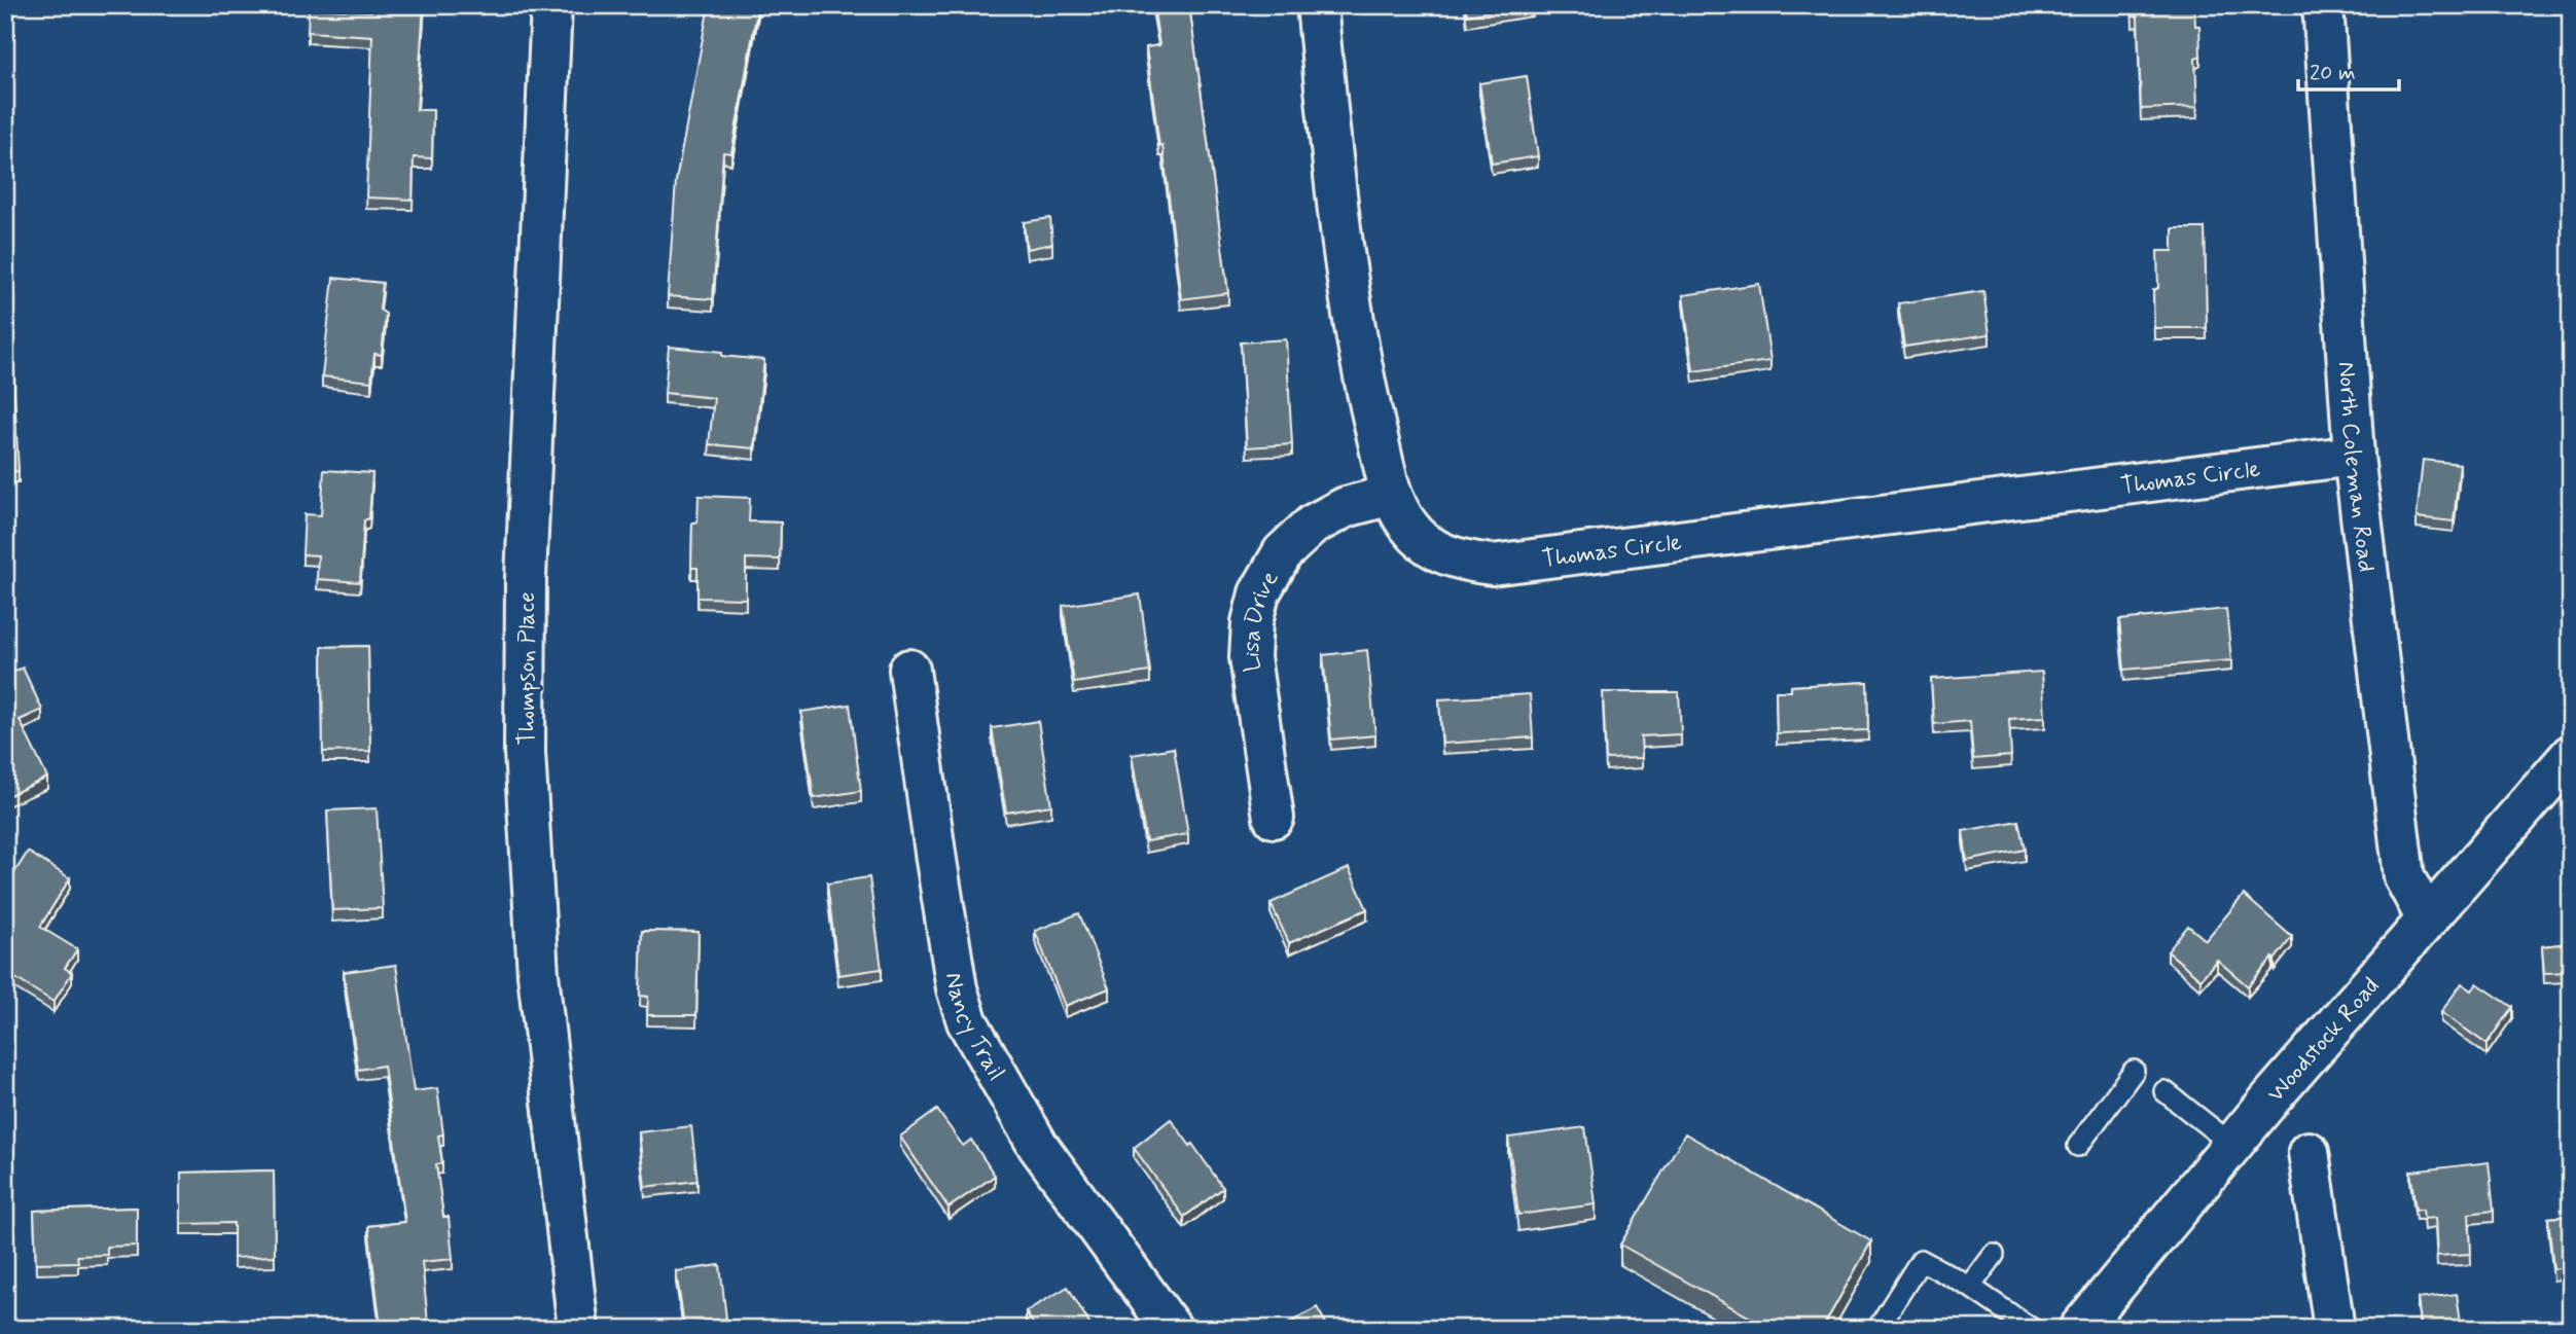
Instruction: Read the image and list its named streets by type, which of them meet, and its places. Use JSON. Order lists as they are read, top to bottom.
{
  "streets": {
    "street": [
      "North Coleman Road",
      "Thomas Circle",
      "Lisa Drive",
      "Thompson Place",
      "Nancy Trail",
      "Woodstock Road"
    ]
  },
  "crossings": [
    ["North Coleman Road", "Thomas Circle"],
    ["North Coleman Road", "Woodstock Road"],
    ["Thomas Circle", "Lisa Drive"]
  ],
  "scale_bar": "20 m"
}
